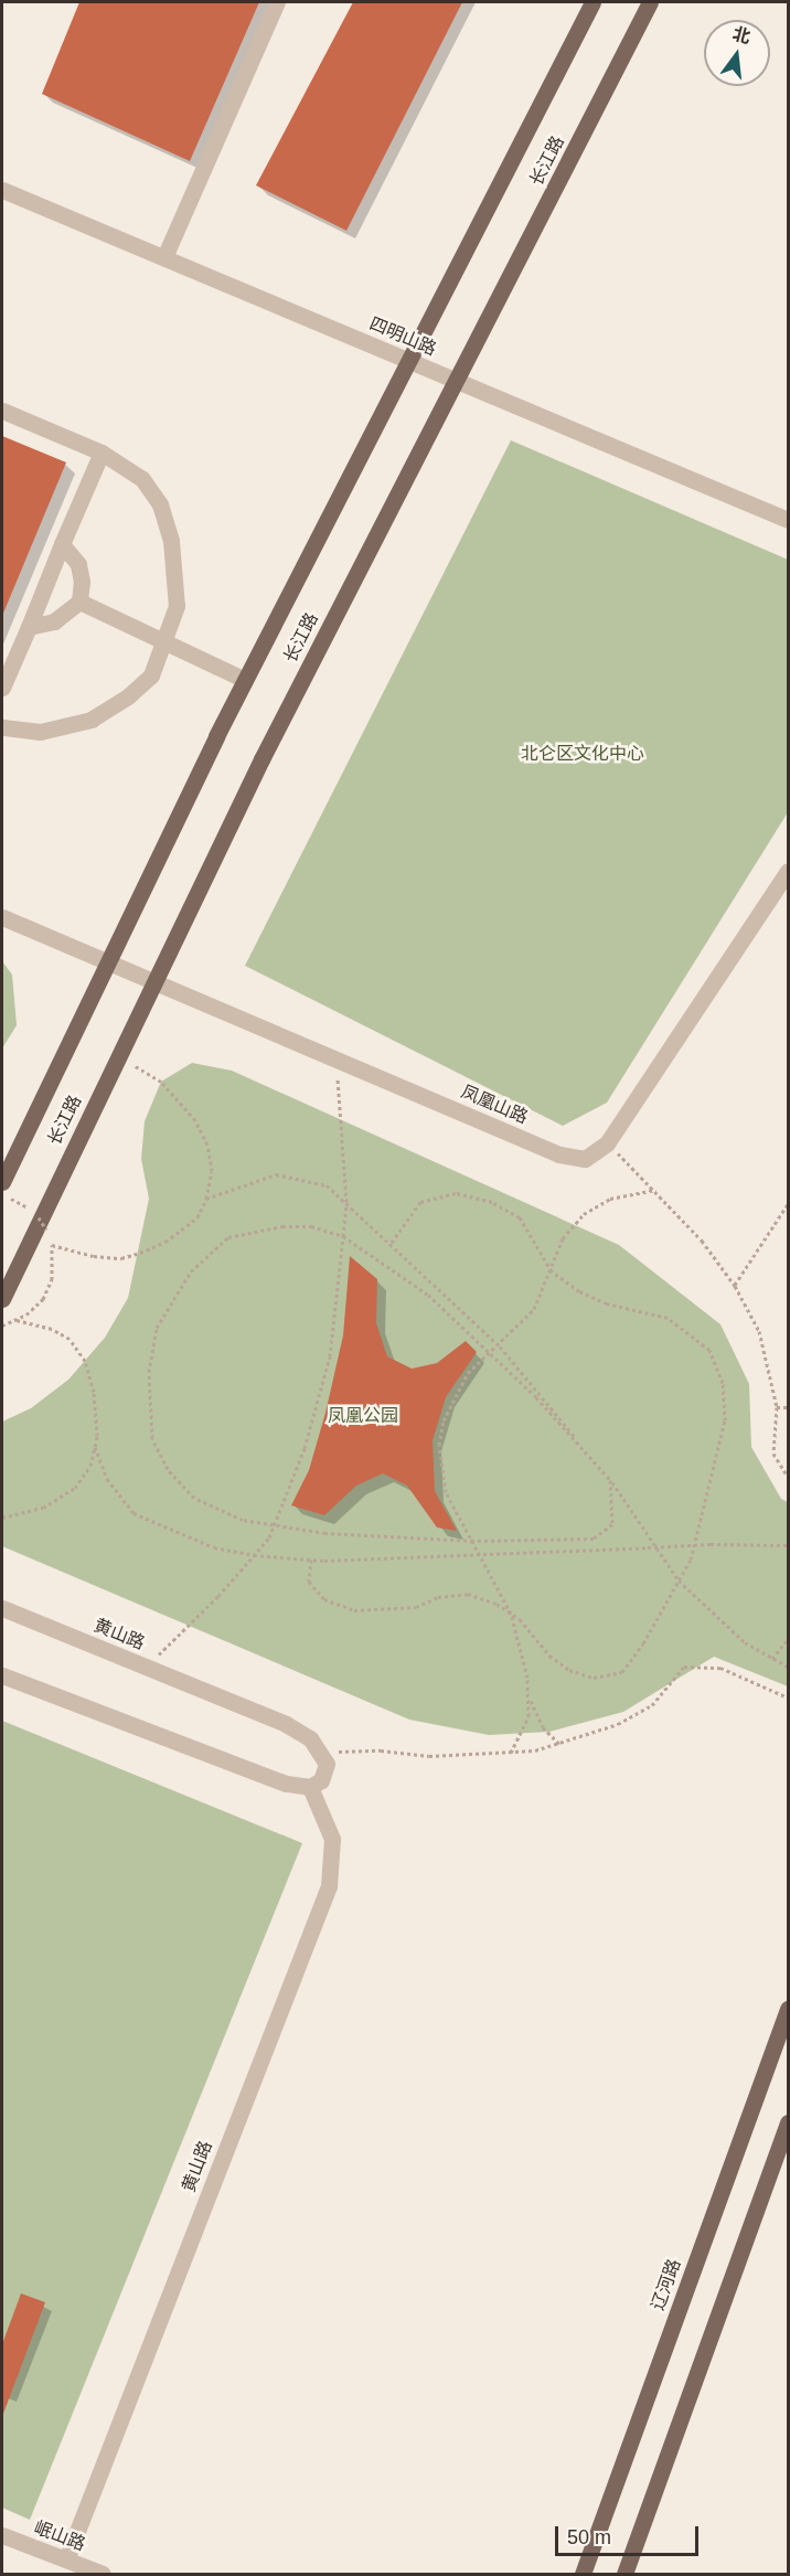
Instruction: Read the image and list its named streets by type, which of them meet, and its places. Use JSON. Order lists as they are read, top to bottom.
{
  "streets": {
    "main road": ["长江路", "辽河路"],
    "street": [
      "四明山路",
      "凤凰山路",
      "黄山路",
      "岷山路"
    ]
  },
  "crossings": [
    ["长江路", "四明山路"],
    ["长江路", "凤凰山路"],
    ["黄山路", "岷山路"]
  ],
  "parks": ["北仑区文化中心", "凤凰公园"],
  "scale_bar": "50 m",
  "north": "top"
}
